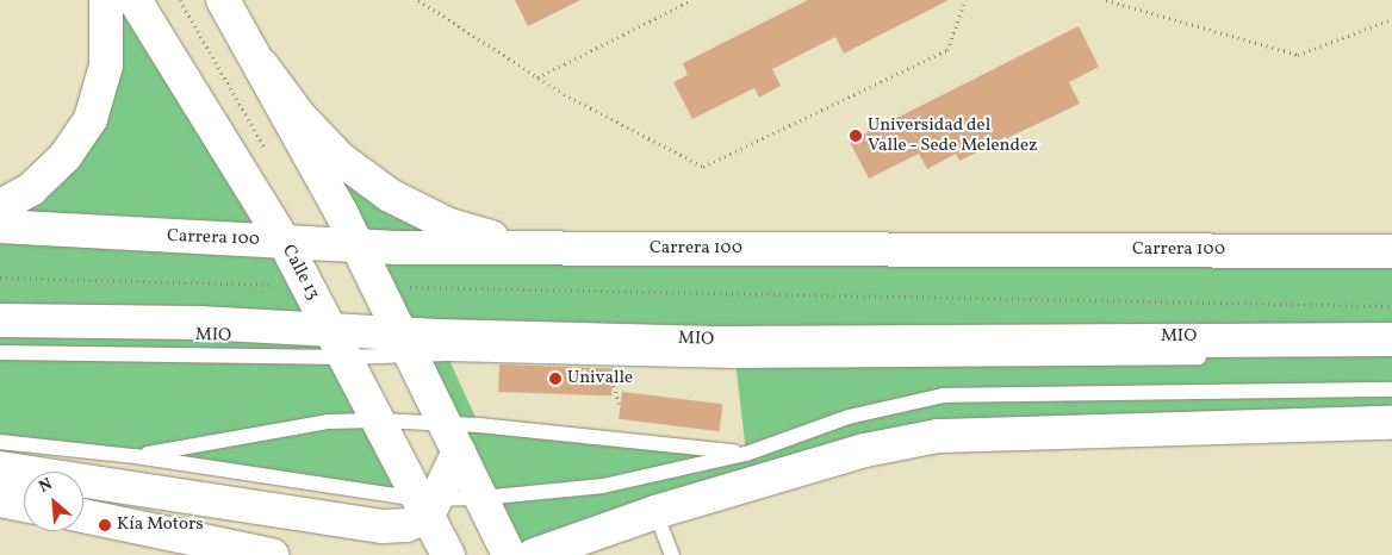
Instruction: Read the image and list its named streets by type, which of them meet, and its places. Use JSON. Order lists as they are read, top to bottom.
{
  "streets": {
    "main road": ["Carrera 100", "Calle 13"],
    "lane": ["MIO"]
  },
  "crossings": [
    ["Carrera 100", "Calle 13"],
    ["Calle 13", "MIO"]
  ],
  "places": ["Universidad del Valle - Sede Melendez", "Univalle", "Kía Motors"],
  "north": "top left"
}
